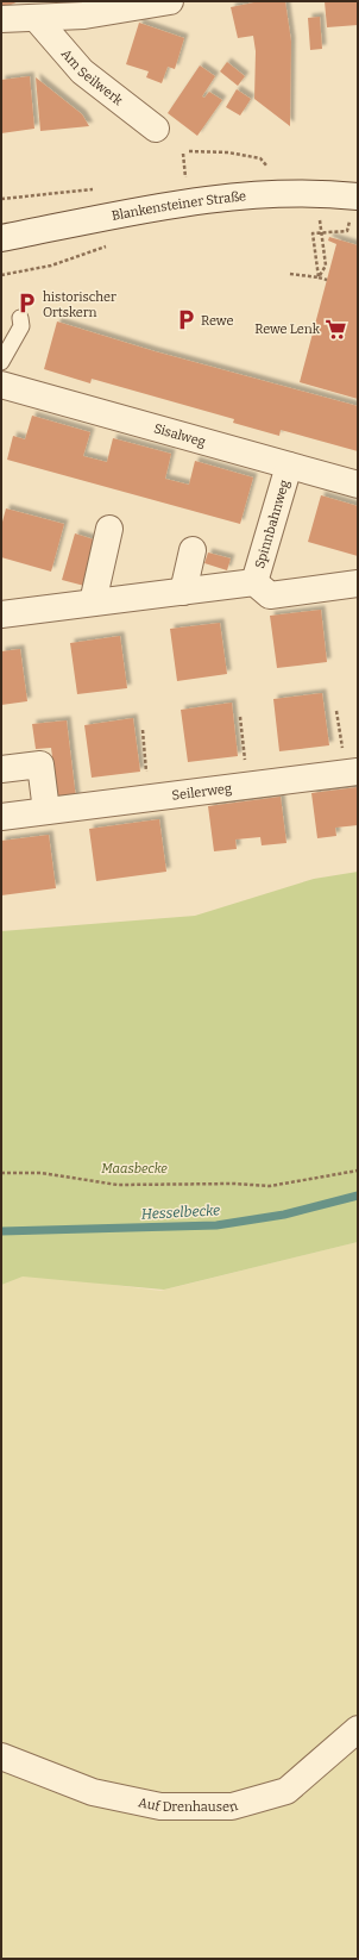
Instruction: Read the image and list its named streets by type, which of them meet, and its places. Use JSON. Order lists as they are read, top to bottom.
{
  "streets": {
    "street": [
      "Am Seilwerk",
      "Blankensteiner Straße",
      "Sisalweg",
      "Spinnbahnweg",
      "Seilerweg",
      "Auf Drenhausen"
    ]
  },
  "crossings": [
    ["Sisalweg", "Spinnbahnweg"]
  ],
  "water": ["Hesselbecke"],
  "parks": ["Maasbecke"],
  "places": {
    "parking": ["historischer Ortskern", "Rewe"],
    "supermarket": ["Rewe Lenk"]
  }
}
